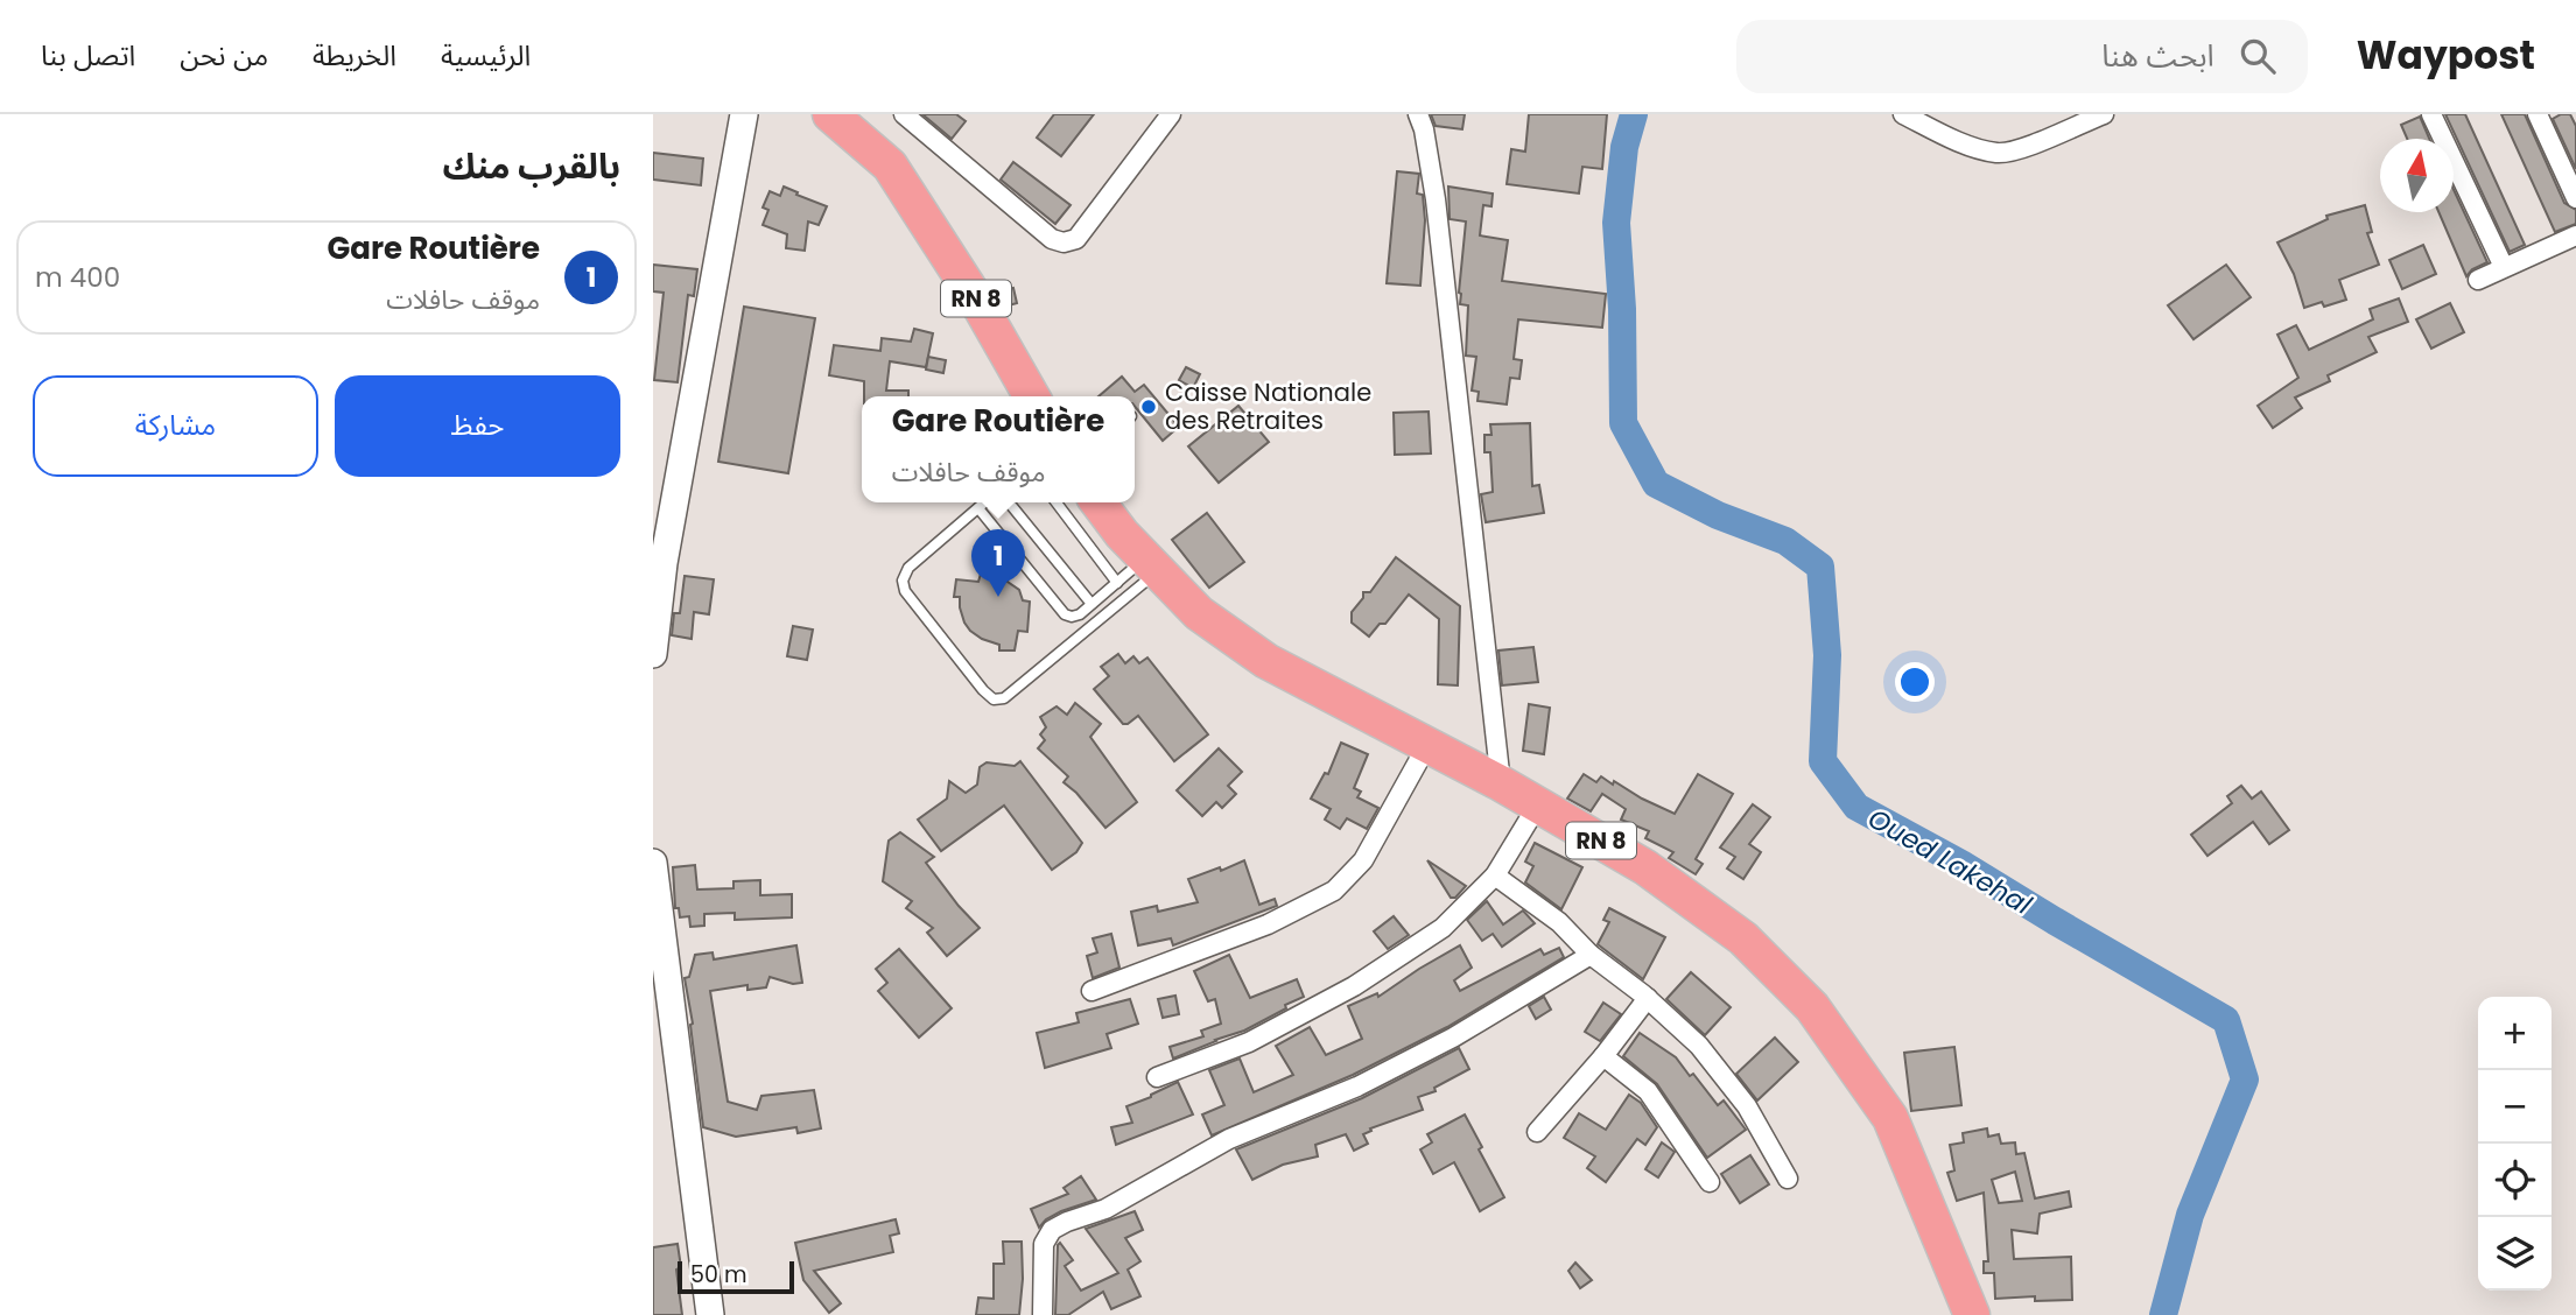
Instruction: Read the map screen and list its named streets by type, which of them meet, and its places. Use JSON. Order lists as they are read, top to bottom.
{
  "streets": {
    "highway": ["RN 8"]
  },
  "water": ["Oued Lakehal"],
  "places": ["Caisse Nationale des Retraites"],
  "scale_bar": "50 m",
  "north": "top",
  "page": {
    "header": "Waypost",
    "search": "ابحث هنا",
    "nav": [
      "الرئيسية",
      "الخريطة",
      "من نحن",
      "اتصل بنا"
    ],
    "heading": "بالقرب منك",
    "list": [
      {
        "mark": "1",
        "name": "Gare Routière",
        "note": "موقف حافلات",
        "value": "400 m"
      }
    ],
    "buttons": ["حفظ", "مشاركة"],
    "popup": ["Gare Routière", "موقف حافلات"],
    "pins": "1",
    "map_buttons": ["+", "−"],
    "scale": "50 m"
  }
}
